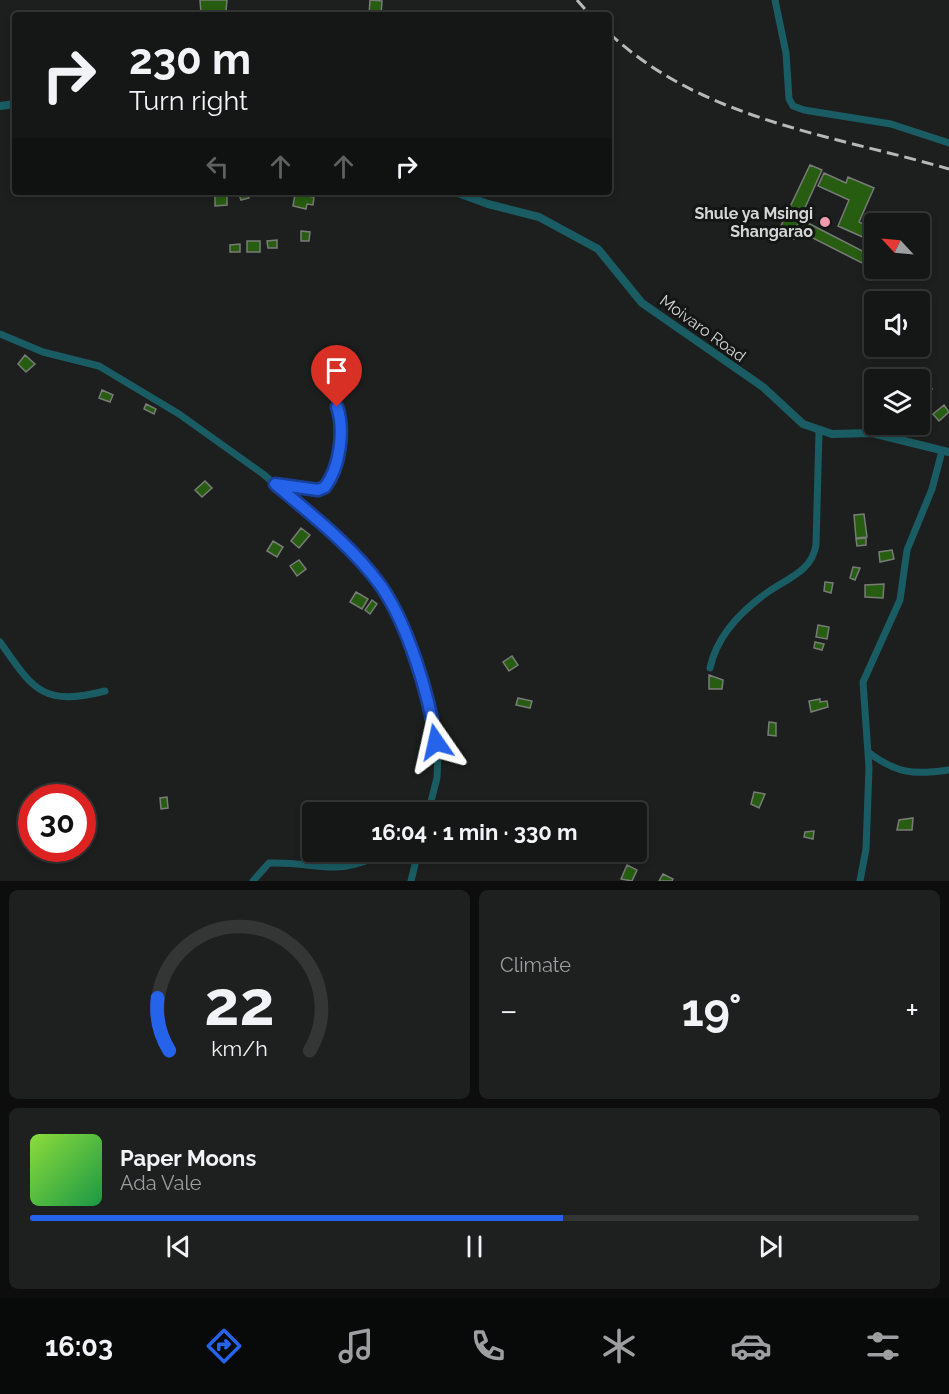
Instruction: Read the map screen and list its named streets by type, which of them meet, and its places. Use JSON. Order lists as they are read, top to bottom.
{
  "streets": {
    "street": ["Moivaro Road"]
  },
  "places": ["Shule ya Msingi Shangarao"],
  "north": "top left",
  "page": {
    "turn": ["230 m", "Turn right"],
    "limit": "30",
    "trip": "16:04 · 1 min · 330 m",
    "tile": "Climate",
    "heat": ["−", "19°", "+"],
    "song": ["Paper Moons", "Ada Vale"],
    "tabs": "16:03",
    "gauge": ["22", "km/h"]
  }
}
